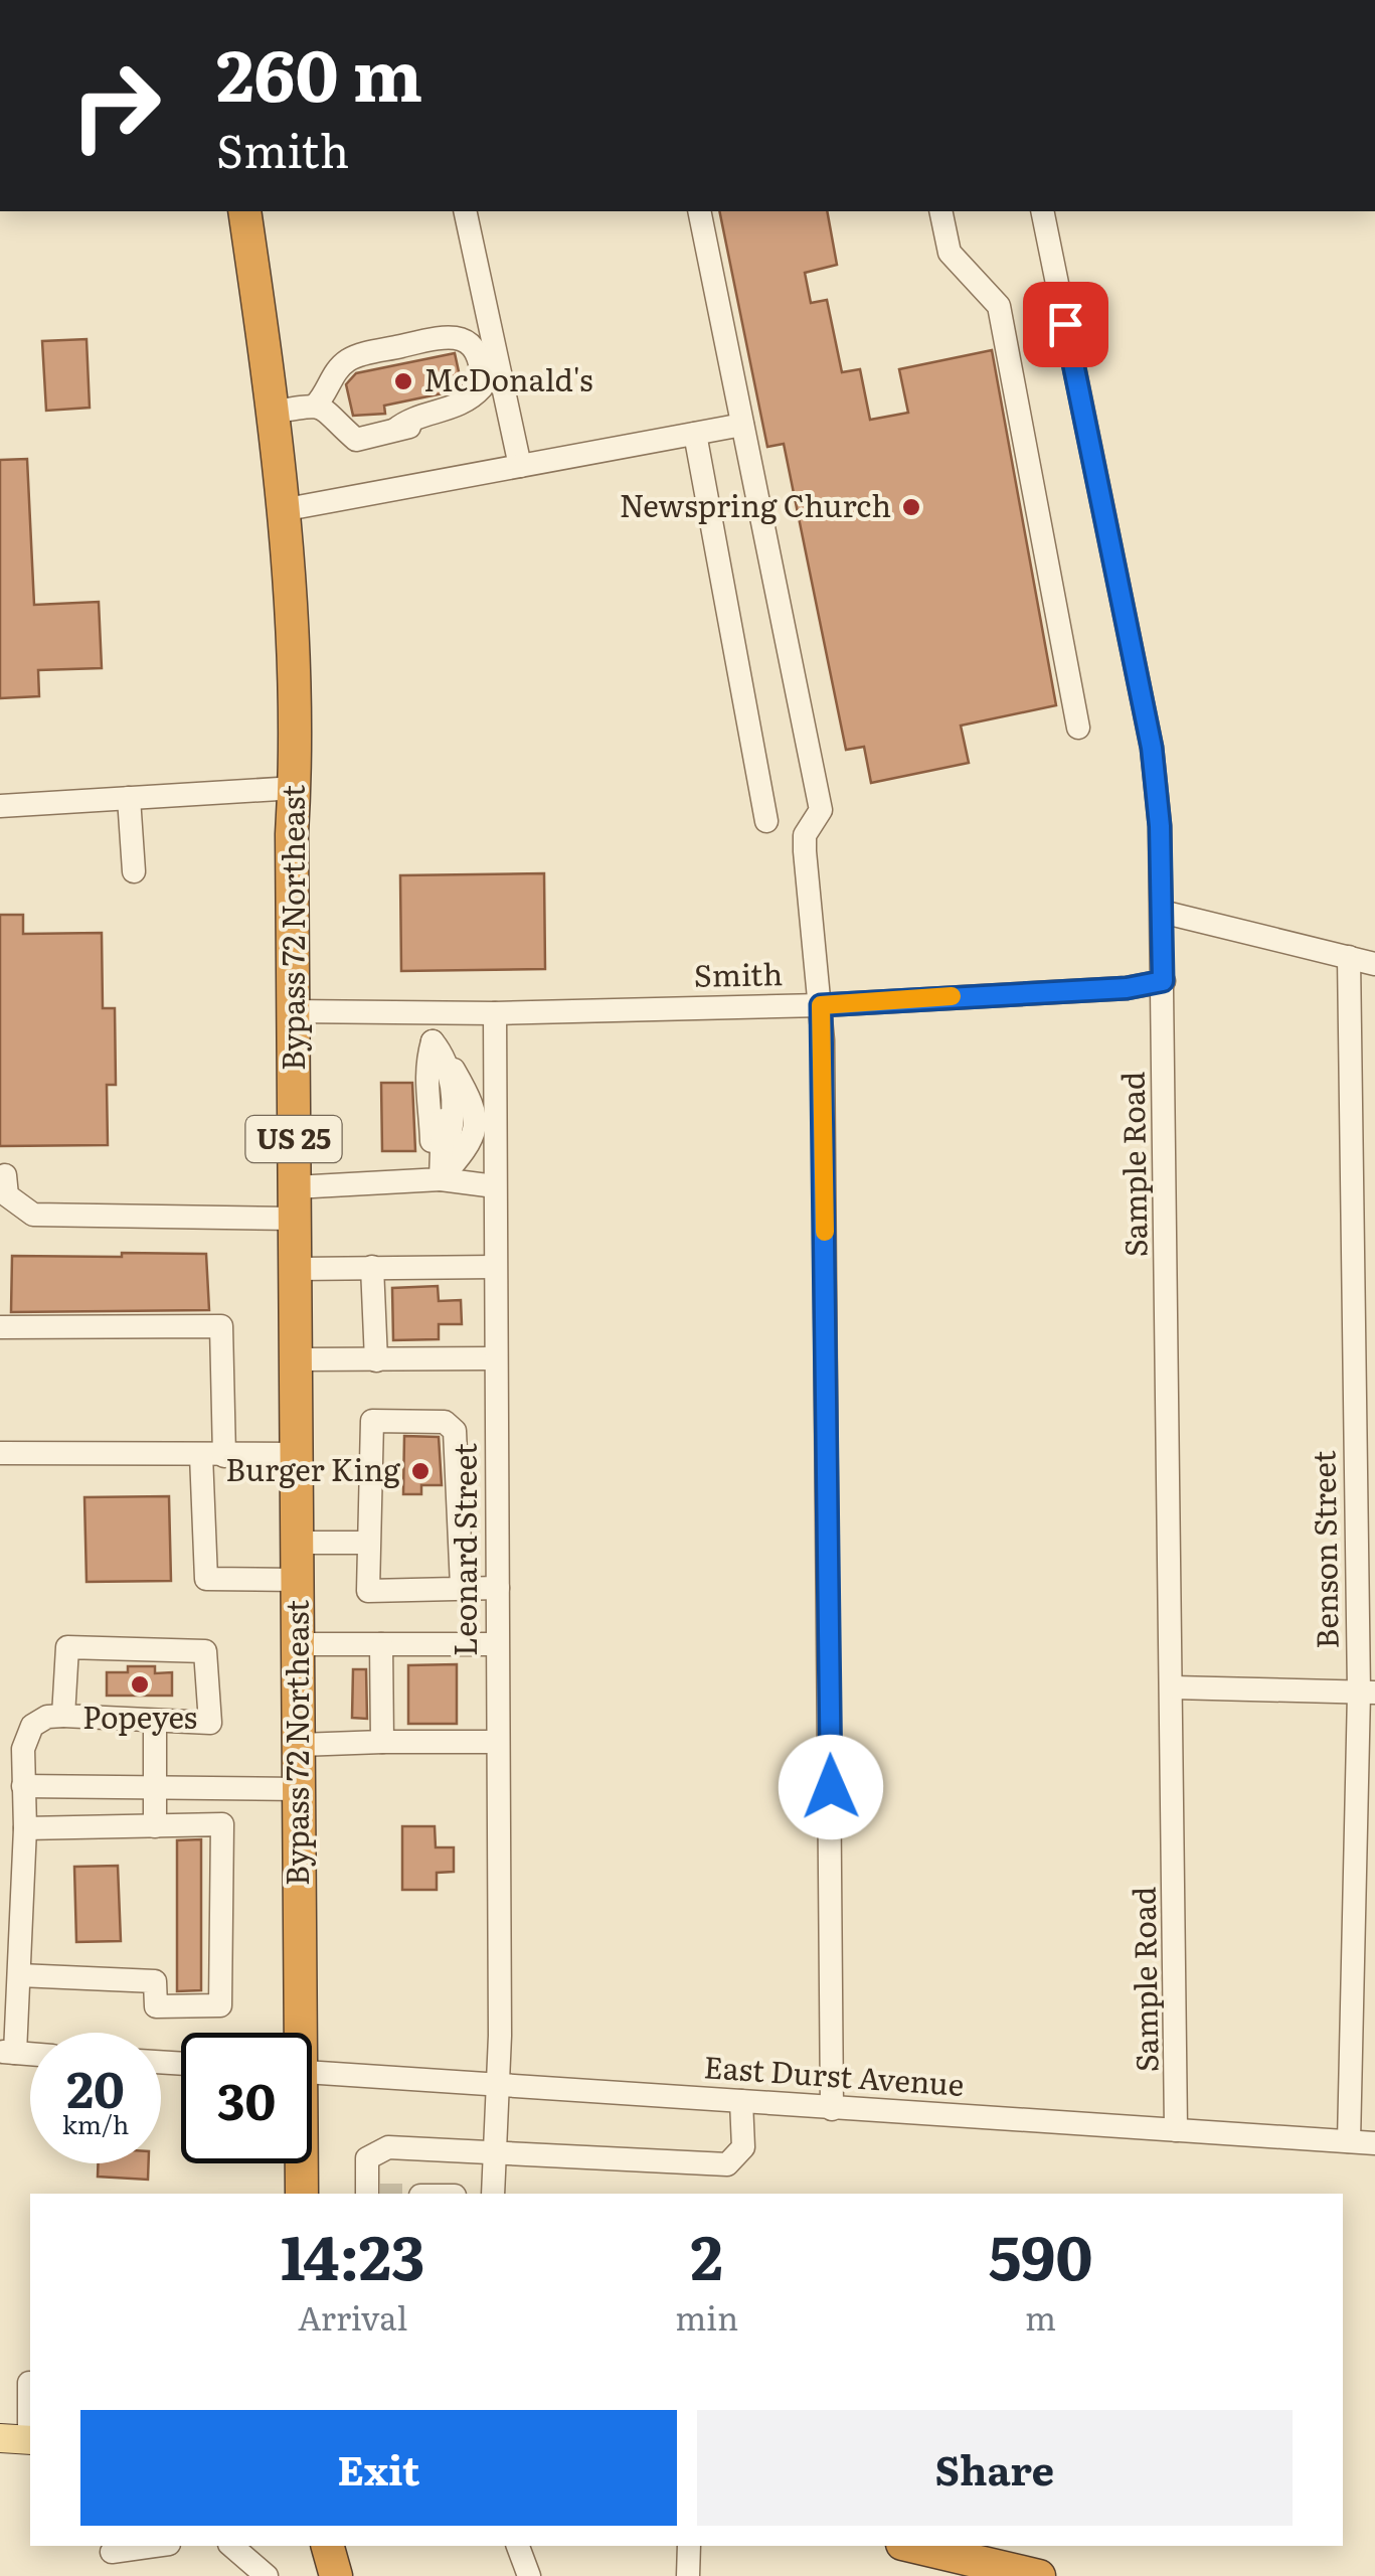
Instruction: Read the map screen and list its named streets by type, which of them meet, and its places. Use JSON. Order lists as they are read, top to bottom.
{
  "streets": {
    "highway": ["Bypass 72 Northeast", "US 25"],
    "street": [
      "Smith",
      "Sample Road",
      "Leonard Street",
      "Benson Street",
      "East Durst Avenue"
    ]
  },
  "crossings": [
    ["Bypass 72 Northeast", "Smith"],
    ["Smith", "Sample Road"],
    ["Smith", "Leonard Street"],
    ["Sample Road", "East Durst Avenue"],
    ["Leonard Street", "East Durst Avenue"],
    ["Benson Street", "East Durst Avenue"]
  ],
  "places": [
    "McDonald's",
    "Newspring Church",
    "Burger King",
    "Popeyes"
  ],
  "page": {
    "turn": ["260 m", "Smith"],
    "speed": "20 km/h",
    "limit": "30",
    "eta": [
      "14:23",
      "Arrival",
      "2",
      "min",
      "590",
      "m"
    ],
    "buttons": ["Exit", "Share"]
  }
}
